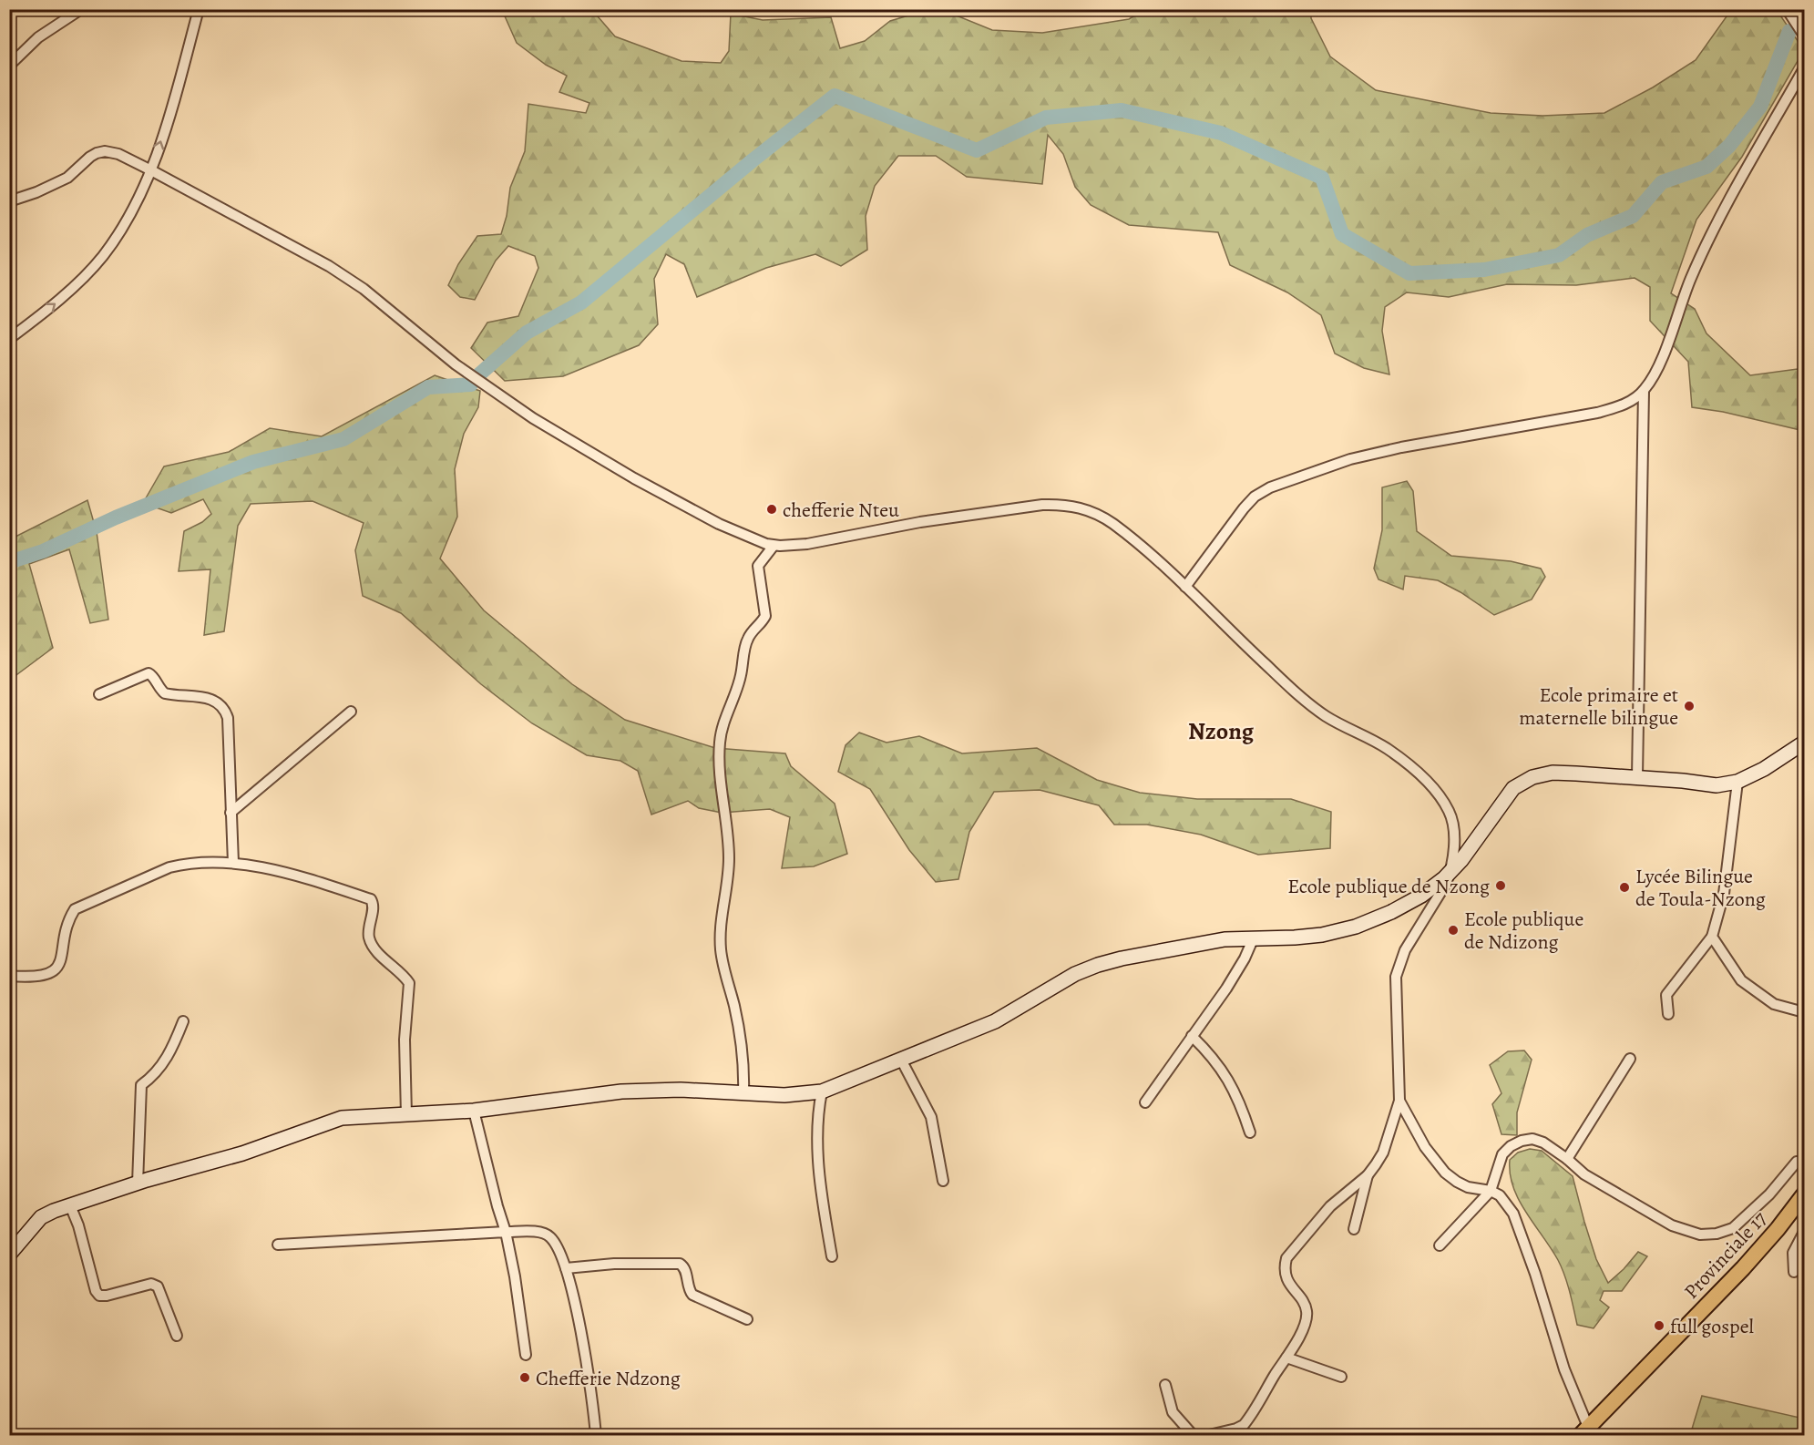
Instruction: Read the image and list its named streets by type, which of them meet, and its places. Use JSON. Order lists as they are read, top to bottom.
{
  "streets": {
    "main road": ["Provinciale 17"]
  },
  "districts": ["Nzong"],
  "places": [
    "chefferie Nteu",
    "Ecole primaire et maternelle bilingue",
    "Ecole publique de Nzong",
    "Lycée Bilingue de Toula-Nzong",
    "Ecole publique de Ndizong",
    "full gospel",
    "Chefferie Ndzong"
  ]
}
